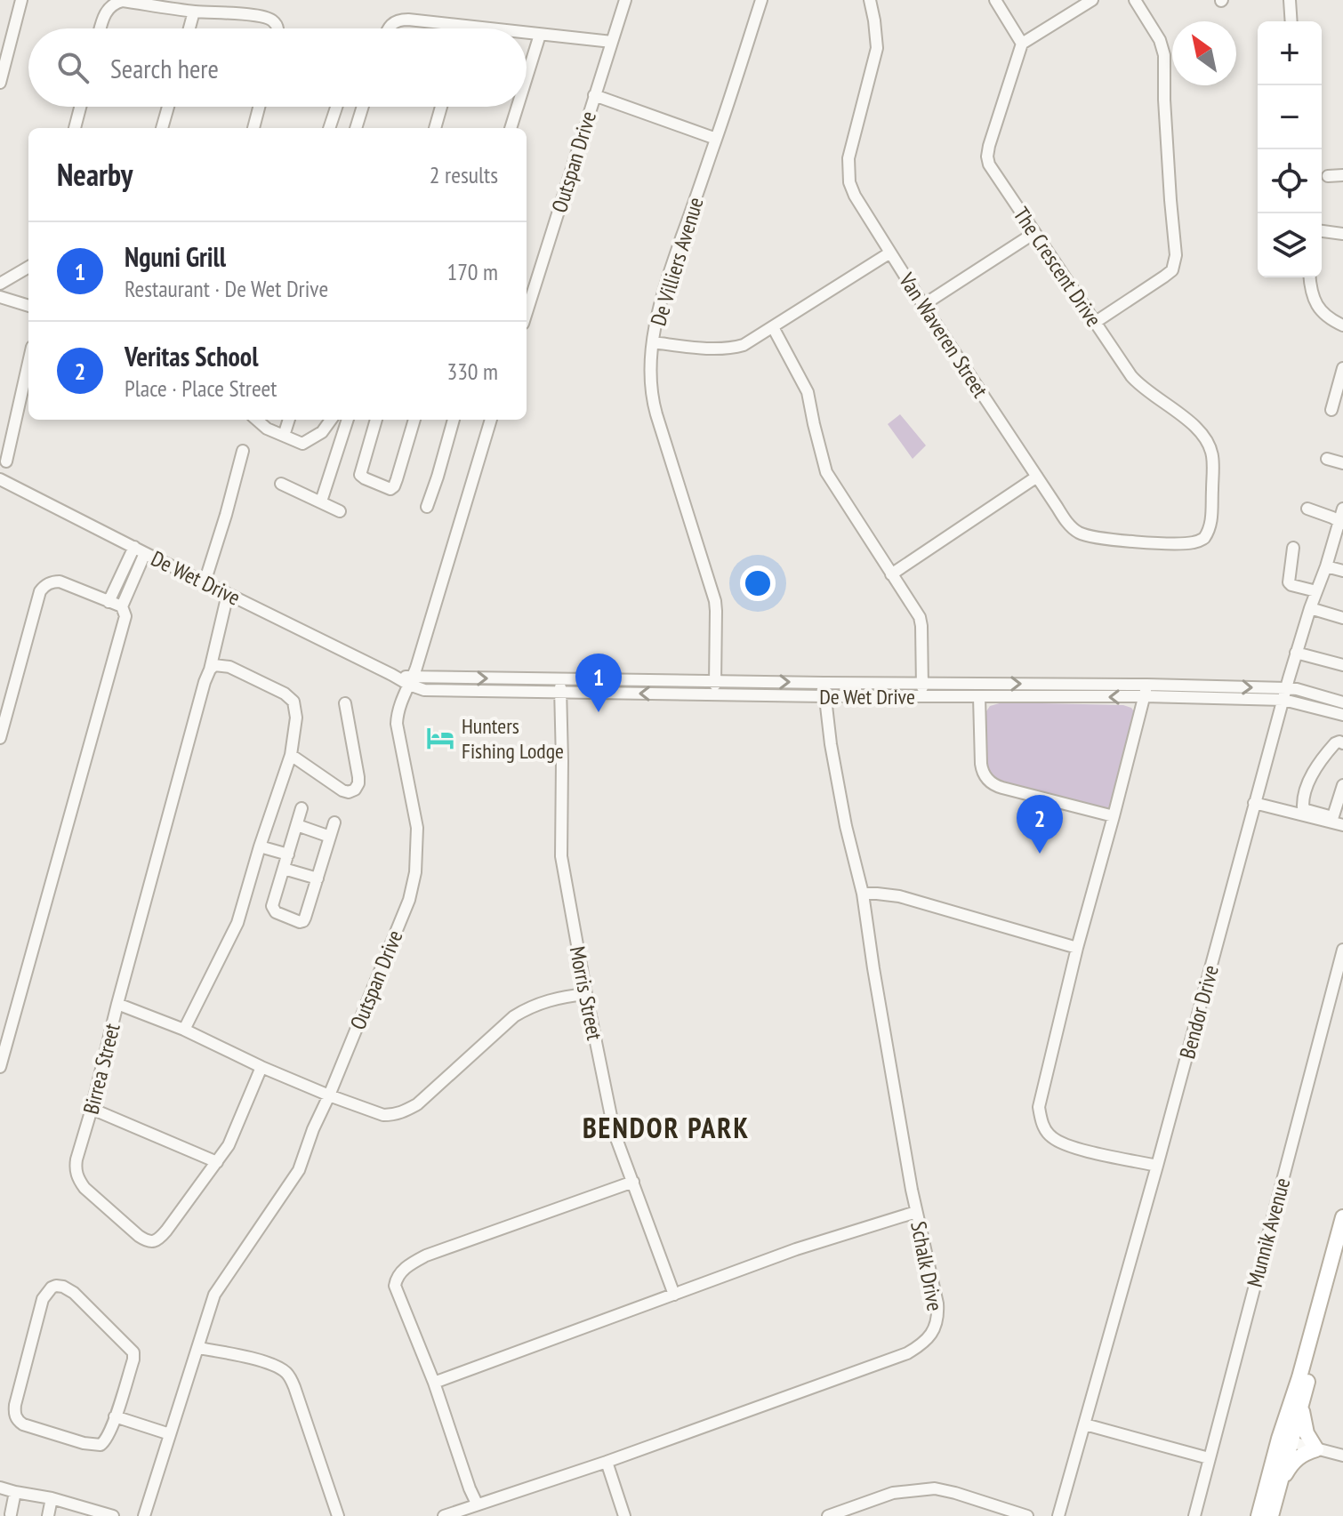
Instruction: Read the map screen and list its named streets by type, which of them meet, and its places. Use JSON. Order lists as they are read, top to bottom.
{
  "streets": {
    "street": [
      "Outspan Drive",
      "De Villiers Avenue",
      "The Crescent Drive",
      "Van Waveren Street",
      "De Wet Drive",
      "Morris Street",
      "Bendor Drive",
      "Birrea Street",
      "Munnik Avenue",
      "Schalk Drive"
    ]
  },
  "crossings": [
    ["Outspan Drive", "De Wet Drive"],
    ["De Villiers Avenue", "De Wet Drive"],
    ["The Crescent Drive", "Van Waveren Street"],
    ["De Wet Drive", "Morris Street"],
    ["De Wet Drive", "Bendor Drive"],
    ["De Wet Drive", "Birrea Street"],
    ["De Wet Drive", "Schalk Drive"]
  ],
  "districts": ["BENDOR PARK"],
  "places": {
    "hotel": ["Hunters Fishing Lodge"]
  },
  "north": "top left",
  "page": {
    "map_buttons": ["+", "−"],
    "search": "Search here",
    "heading": ["Nearby", "2 results"],
    "list": [
      {
        "mark": "1",
        "name": "Nguni Grill",
        "note": "Restaurant · De Wet Drive",
        "value": "170 m"
      },
      {
        "mark": "2",
        "name": "Veritas School",
        "note": "Place · Place Street",
        "value": "330 m"
      }
    ],
    "pins": ["1", "2"]
  }
}
